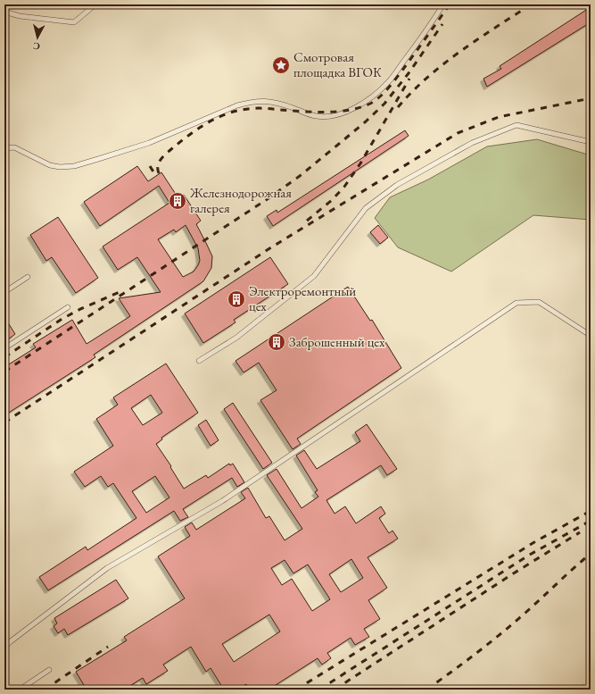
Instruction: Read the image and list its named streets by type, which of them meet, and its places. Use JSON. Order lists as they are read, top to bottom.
{
  "places": {
    "place": ["Смотровая площадка ВГОК"],
    "building": ["Железнодорожная галерея", "Электроремонтный цех", "Заброшенный цех"]
  },
  "north": "bottom"
}
